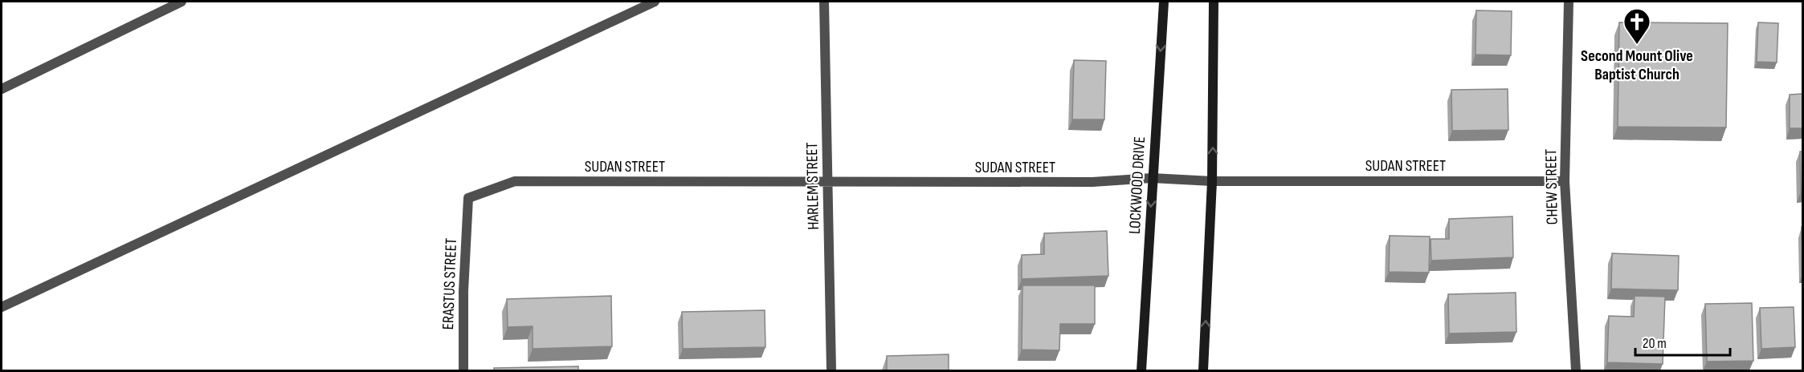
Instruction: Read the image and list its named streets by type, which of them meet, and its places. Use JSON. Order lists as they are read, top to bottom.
{
  "streets": {
    "main road": ["LOCKWOOD DRIVE"],
    "street": [
      "SUDAN STREET",
      "HARLEM STREET",
      "CHEW STREET",
      "ERASTUS STREET"
    ]
  },
  "crossings": [
    ["SUDAN STREET", "LOCKWOOD DRIVE"],
    ["SUDAN STREET", "HARLEM STREET"],
    ["SUDAN STREET", "CHEW STREET"],
    ["SUDAN STREET", "ERASTUS STREET"]
  ],
  "places": {
    "church": ["Second Mount Olive Baptist Church"]
  },
  "scale_bar": "20 m"
}
